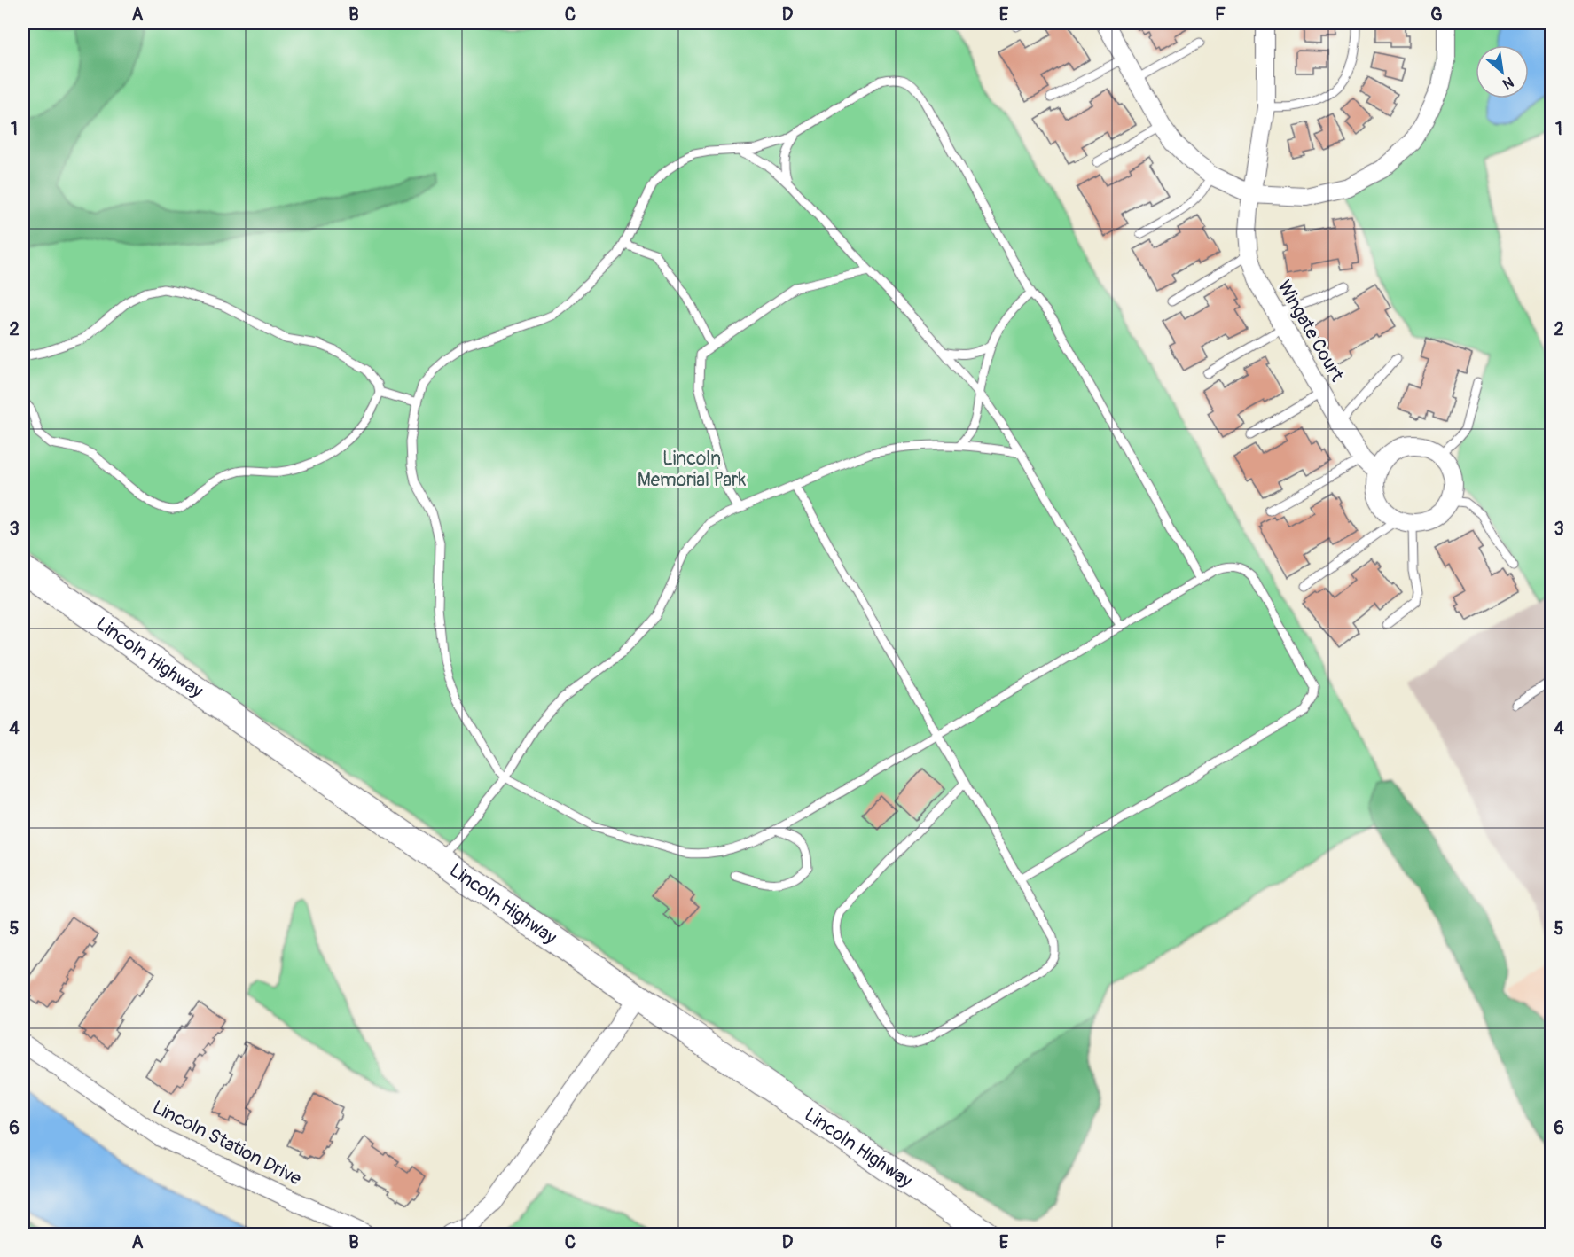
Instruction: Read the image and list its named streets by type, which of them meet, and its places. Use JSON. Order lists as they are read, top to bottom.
{
  "streets": {
    "main road": ["Lincoln Highway"],
    "street": ["Wingate Court", "Lincoln Station Drive"]
  },
  "parks": ["Lincoln Memorial Park"],
  "north": "bottom right",
  "grid": {
    "columns": [
      "A",
      "B",
      "C",
      "D",
      "E",
      "F",
      "G"
    ],
    "rows": [
      "1",
      "2",
      "3",
      "4",
      "5",
      "6"
    ]
  }
}
